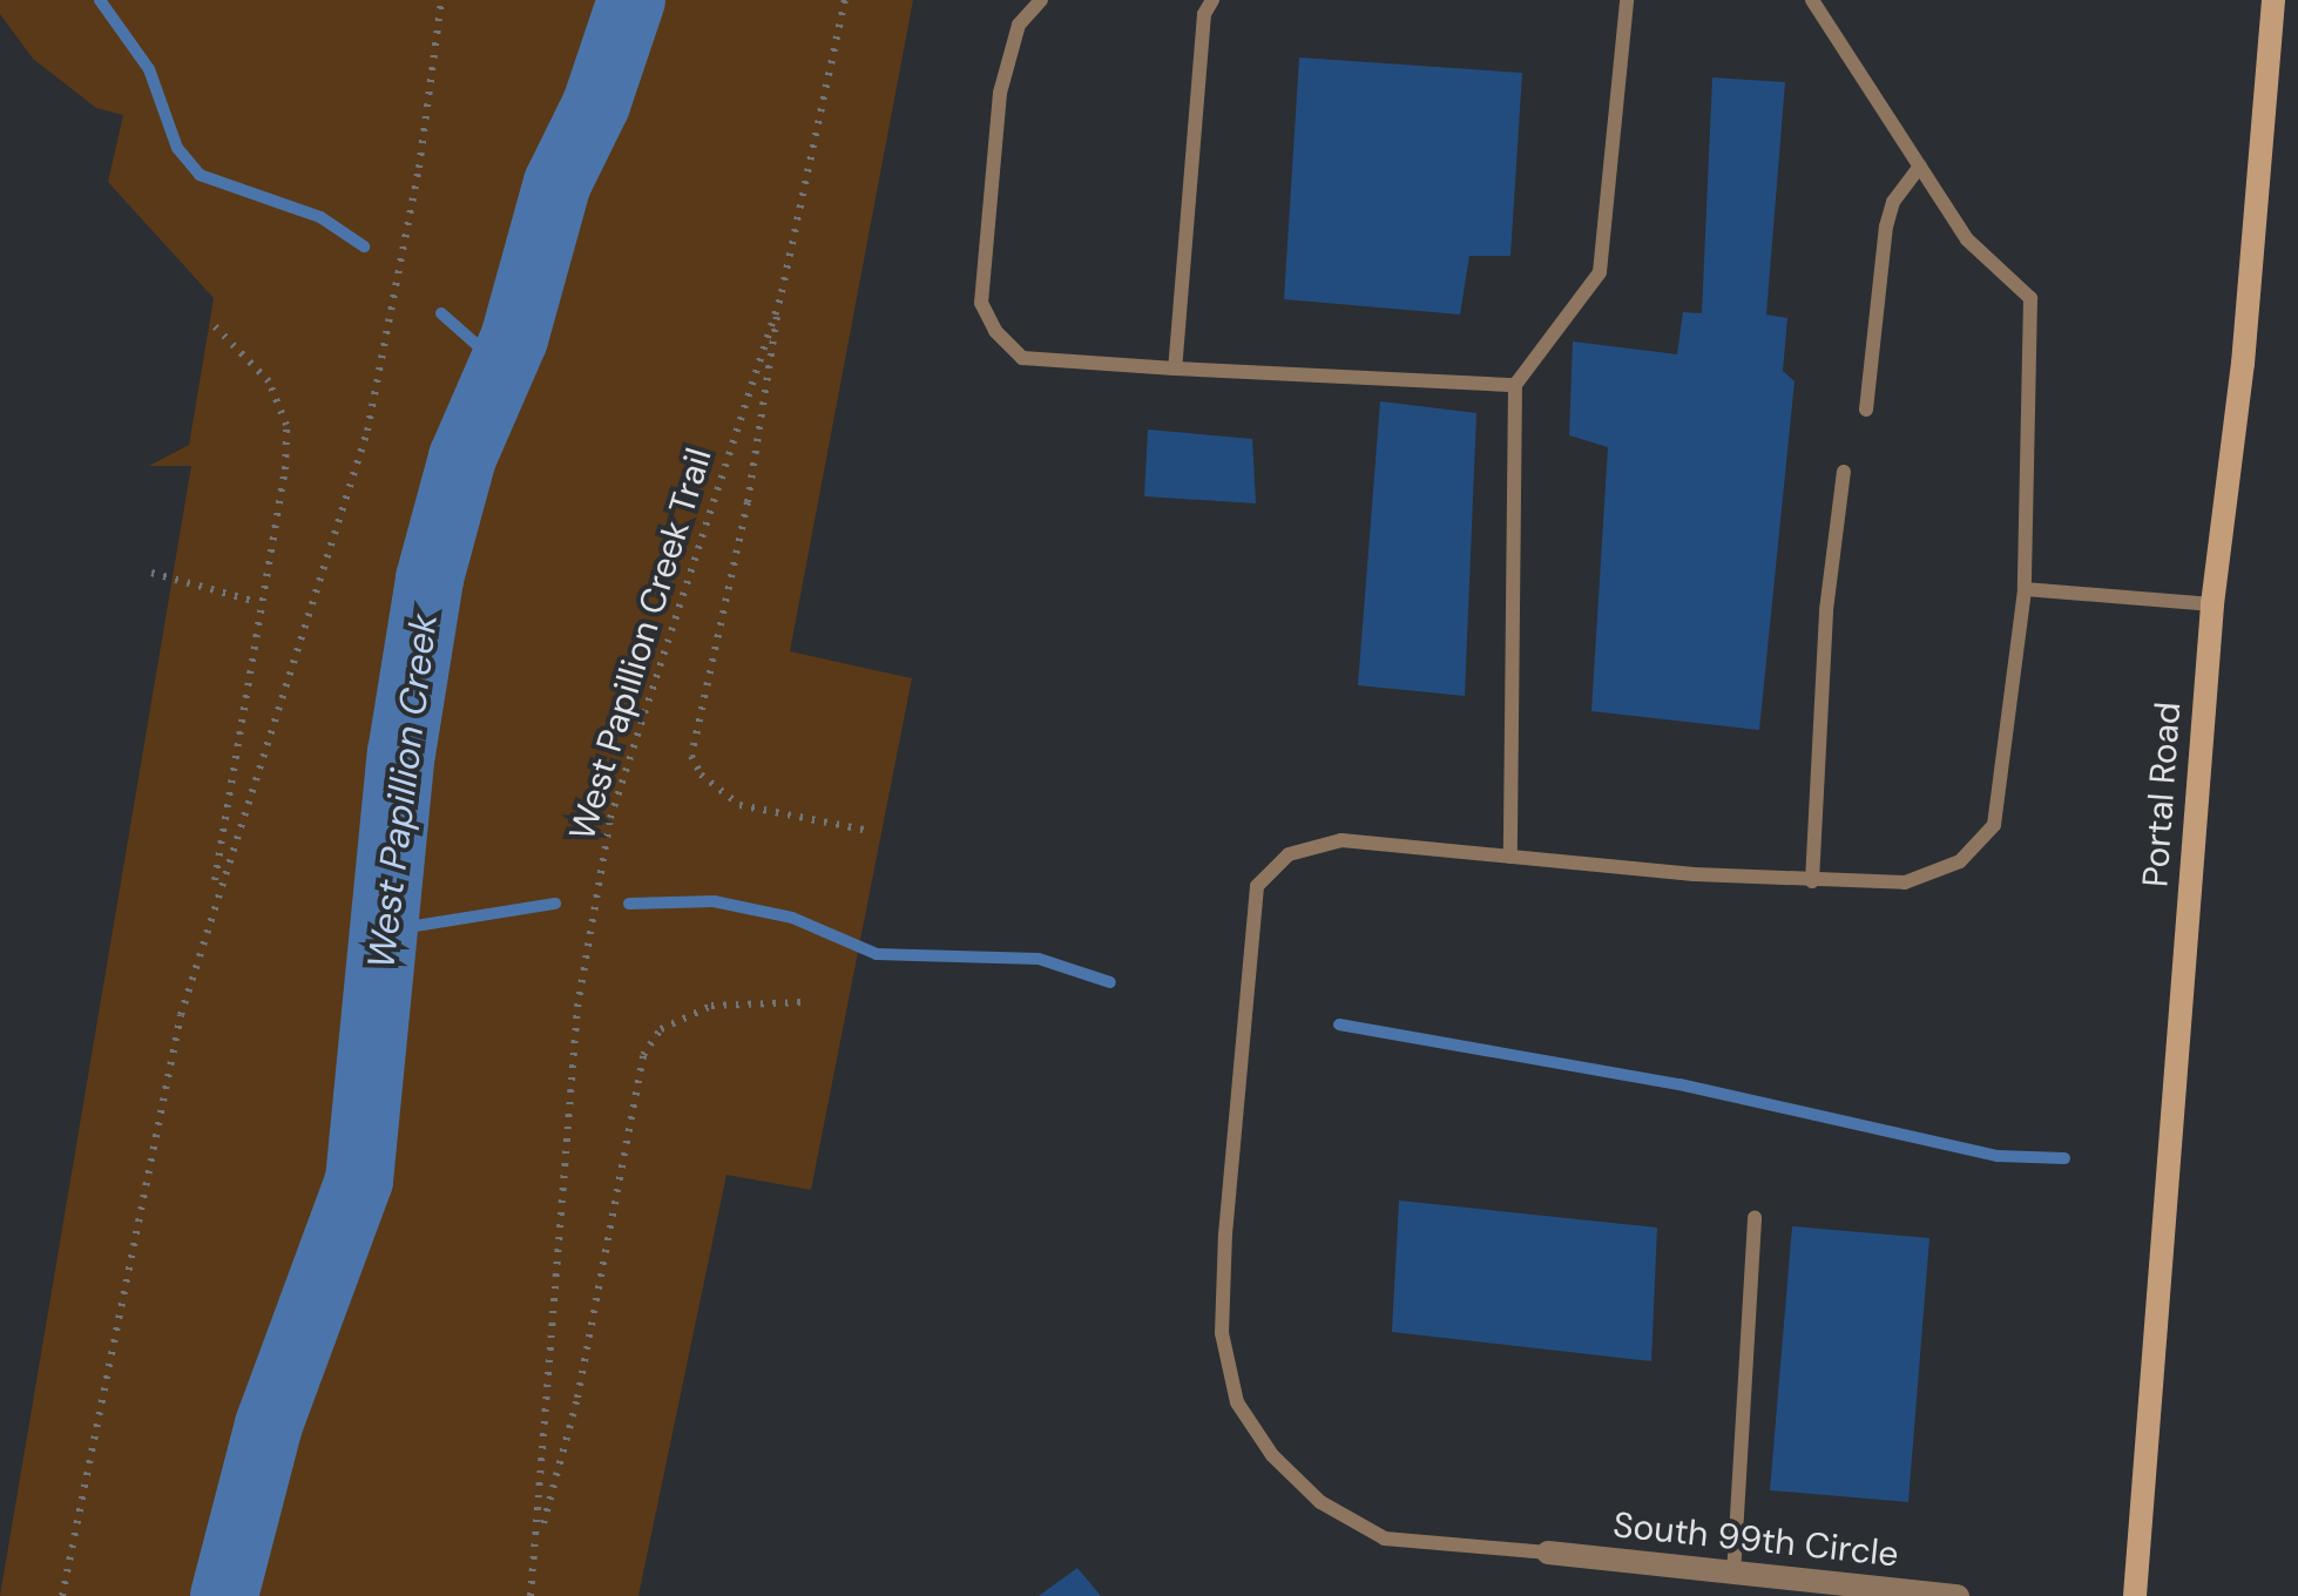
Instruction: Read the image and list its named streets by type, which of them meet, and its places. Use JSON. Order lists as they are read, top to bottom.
{
  "streets": {
    "main road": ["Portal Road"],
    "street": ["South 99th Circle"],
    "path": ["West Papillion Creek Trail"]
  },
  "water": ["West Papillion Creek"]
}
